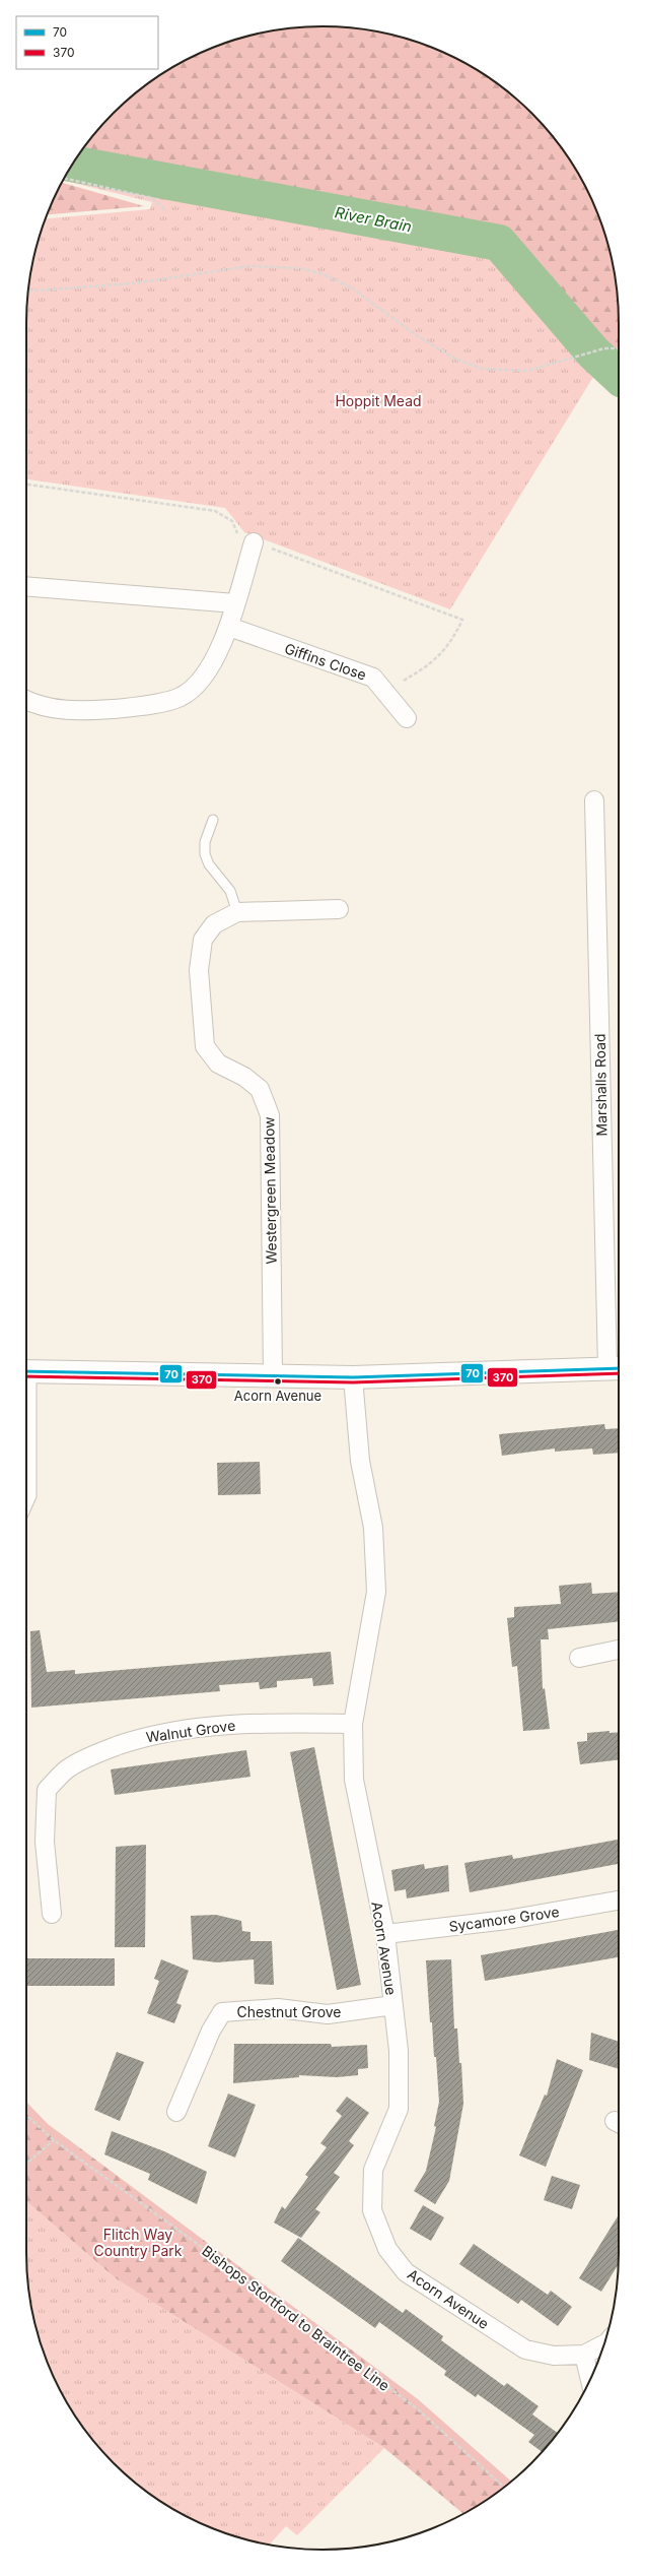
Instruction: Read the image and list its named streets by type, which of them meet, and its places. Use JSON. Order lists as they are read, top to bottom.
{
  "streets": {
    "street": [
      "Giffins Close",
      "Marshalls Road",
      "Westergreen Meadow",
      "Walnut Grove",
      "Sycamore Grove",
      "Acorn Avenue",
      "Chestnut Grove"
    ],
    "path": ["Bishops Stortford to Braintree Line"]
  },
  "crossings": [
    ["Walnut Grove", "Acorn Avenue"],
    ["Sycamore Grove", "Acorn Avenue"],
    ["Acorn Avenue", "Chestnut Grove"]
  ],
  "water": ["River Brain"],
  "parks": ["Hoppit Mead", "Flitch Way Country Park"],
  "places": ["Acorn Avenue"],
  "lines": ["transit line 70", "transit line 370"],
  "legend": ["70", "370"]
}
